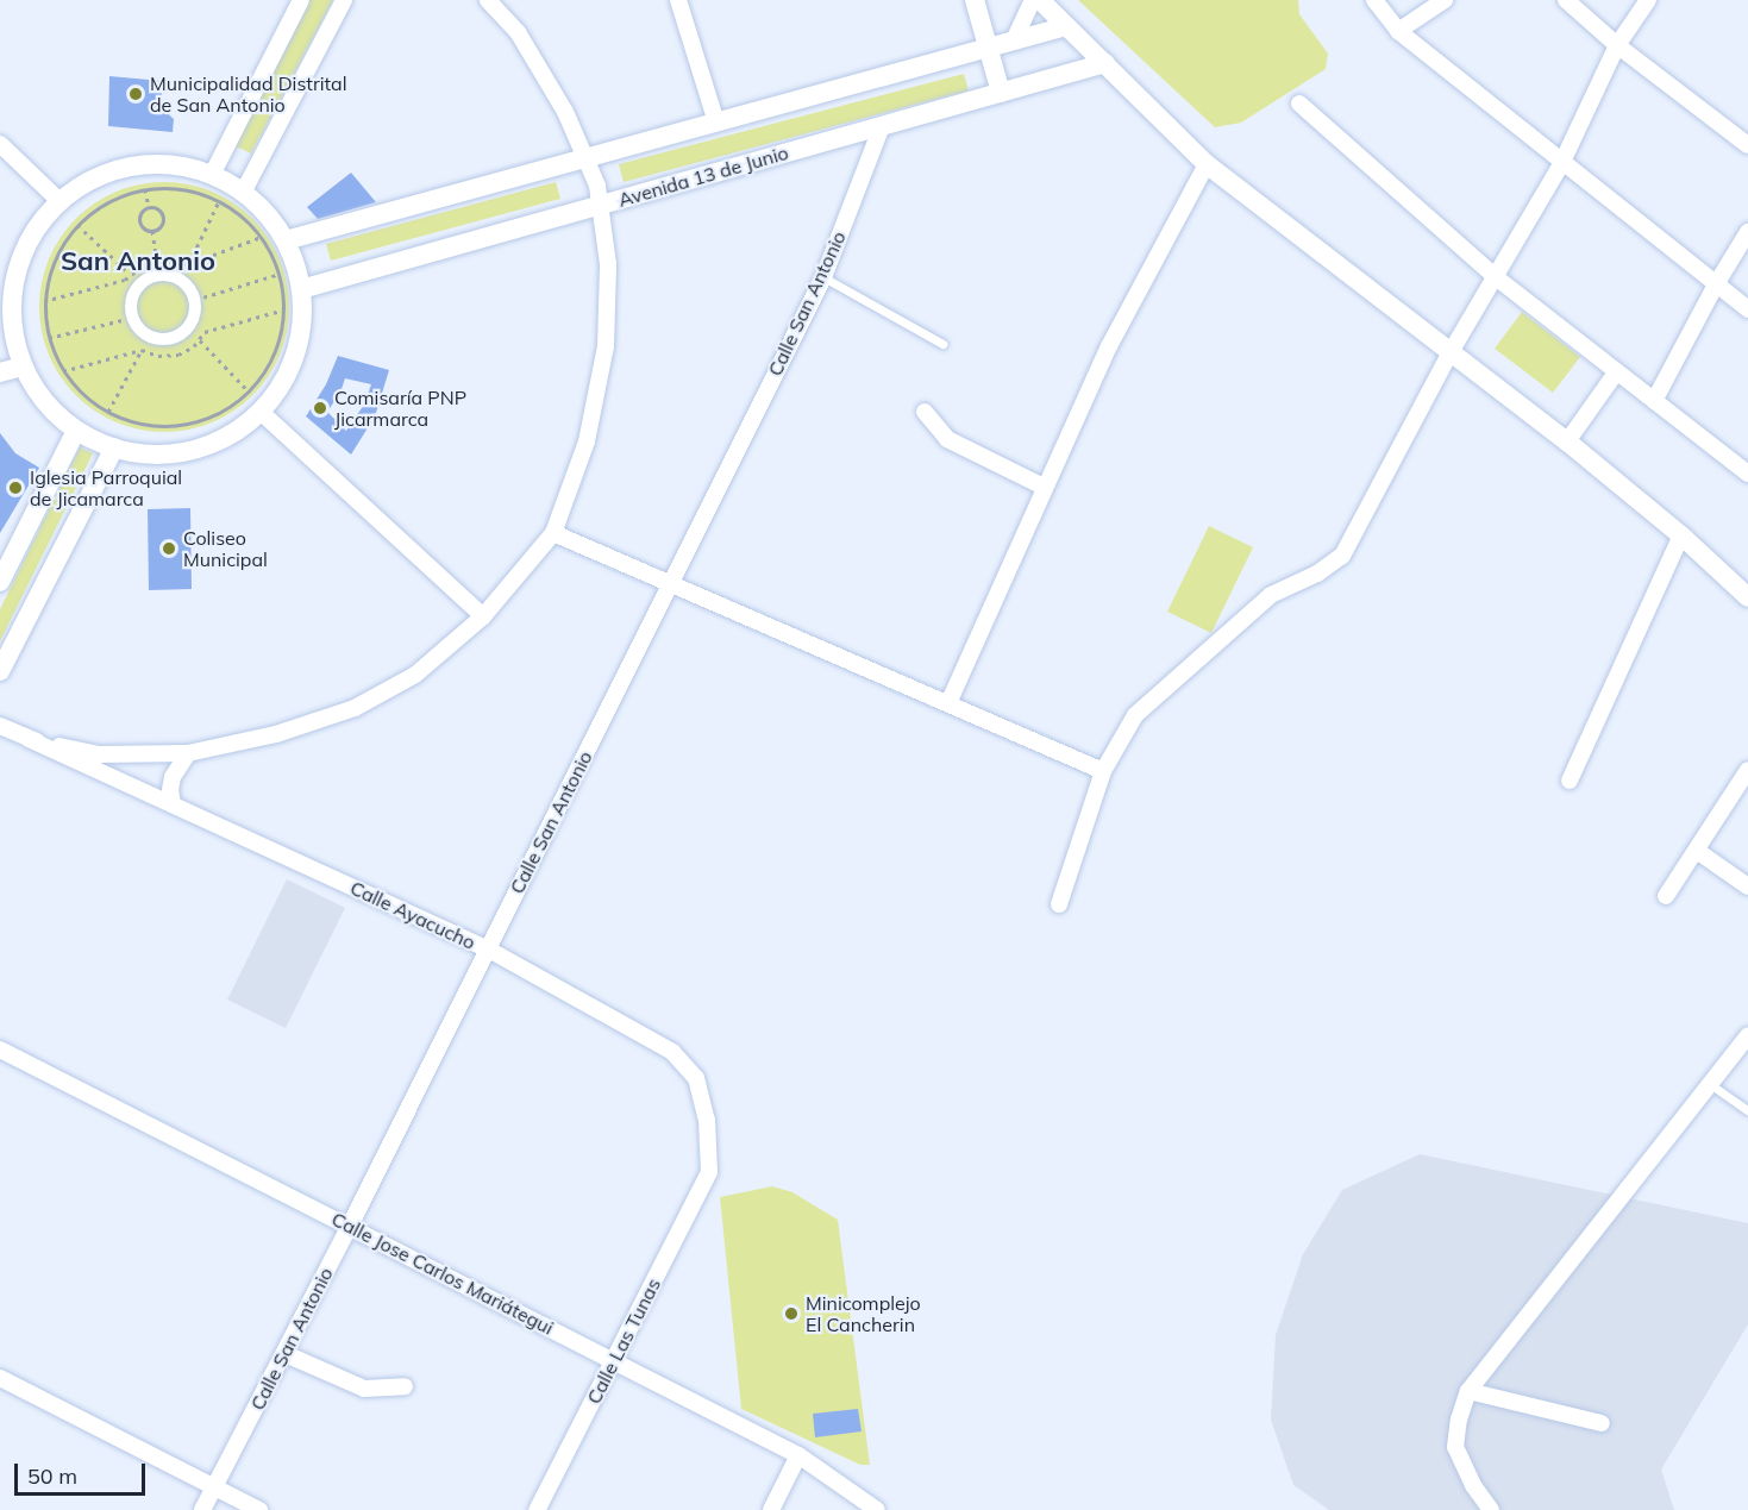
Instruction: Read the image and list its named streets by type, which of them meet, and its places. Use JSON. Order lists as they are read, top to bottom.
{
  "streets": {
    "street": [
      "Avenida 13 de Junio",
      "Calle San Antonio",
      "Calle Ayacucho",
      "Calle Jose Carlos Mariátegui",
      "Calle Las Tunas"
    ]
  },
  "crossings": [
    ["Avenida 13 de Junio", "Calle San Antonio"],
    ["Calle San Antonio", "Calle Ayacucho"],
    ["Calle San Antonio", "Calle Jose Carlos Mariátegui"],
    ["Calle Ayacucho", "Calle Las Tunas"],
    ["Calle Jose Carlos Mariátegui", "Calle Las Tunas"]
  ],
  "districts": ["San Antonio"],
  "places": [
    "Municipalidad Distrital de San Antonio",
    "Comisaría PNP Jicarmarca",
    "Iglesia Parroquial de Jicamarca",
    "Coliseo Municipal",
    "Minicomplejo El Cancherin"
  ],
  "scale_bar": "50 m"
}
